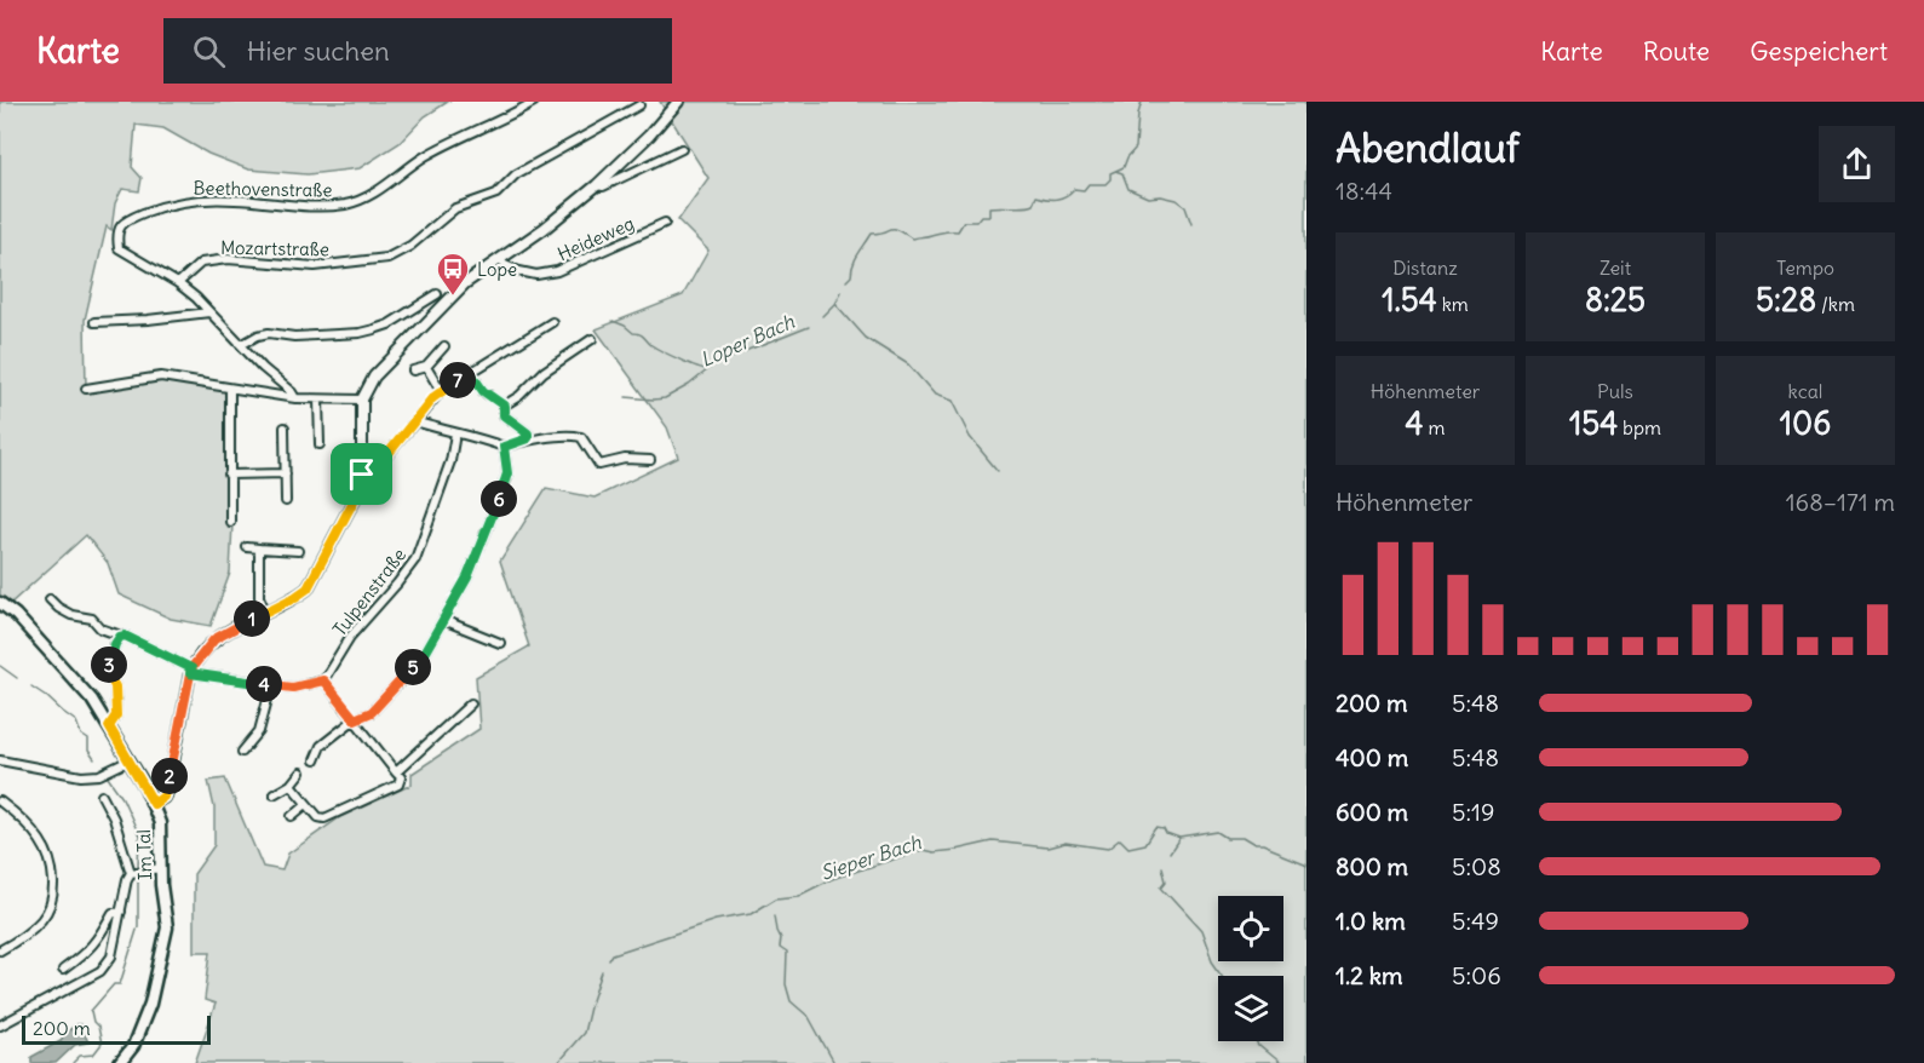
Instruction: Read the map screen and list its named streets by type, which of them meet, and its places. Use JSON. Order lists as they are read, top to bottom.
{
  "streets": {
    "main road": ["Im Tal"],
    "street": [
      "Beethovenstraße",
      "Heideweg",
      "Mozartstraße",
      "Tulpenstraße"
    ]
  },
  "crossings": [
    ["Beethovenstraße", "Mozartstraße"]
  ],
  "water": ["Loper Bach", "Sieper Bach"],
  "places": {
    "bus stop": ["Lope"]
  },
  "scale_bar": "200 m",
  "page": {
    "header": "Karte",
    "search": "Hier suchen",
    "nav": ["Karte", "Route", "Gespeichert"],
    "heading": ["Abendlauf", "18:44"],
    "stats": [
      ["Distanz", "1.54 km"],
      ["Zeit", "8:25"],
      ["Tempo", "5:28 /km"],
      ["Höhenmeter", "4 m"],
      ["Puls", "154 bpm"],
      ["kcal", "106"]
    ],
    "pins": [
      "7",
      "6",
      "1",
      "3",
      "5",
      "4",
      "2"
    ],
    "chart": ["Höhenmeter", "168–171 m"],
    "list": [
      {
        "name": "200 m",
        "note": "5:48"
      },
      {
        "name": "400 m",
        "note": "5:48"
      },
      {
        "name": "600 m",
        "note": "5:19"
      },
      {
        "name": "800 m",
        "note": "5:08"
      },
      {
        "name": "1.0 km",
        "note": "5:49"
      },
      {
        "name": "1.2 km",
        "note": "5:06"
      }
    ],
    "scale": "200 m"
  }
}
